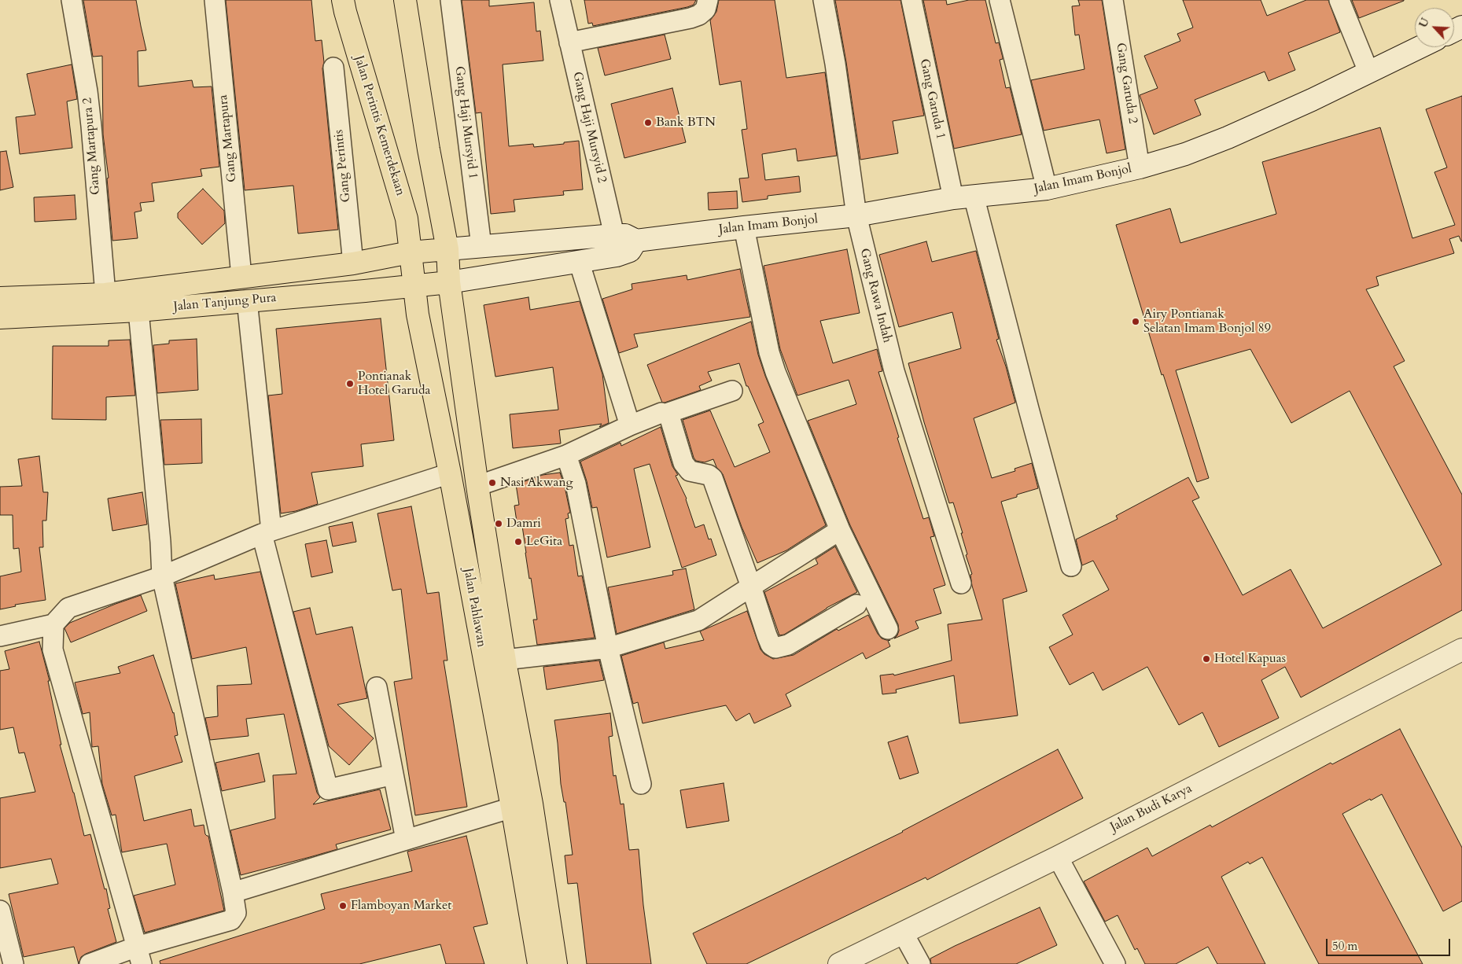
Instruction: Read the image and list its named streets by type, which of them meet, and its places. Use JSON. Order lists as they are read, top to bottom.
{
  "streets": {
    "highway": ["Jalan Perintis Kemerdekaan", "Jalan Tanjung Pura", "Jalan Pahlawan"],
    "main road": ["Jalan Imam Bonjol", "Jalan Budi Karya"],
    "street": [
      "Gang Garuda 2",
      "Gang Garuda 1",
      "Gang Haji Mursyid 1",
      "Gang Haji Mursyid 2",
      "Gang Martapura",
      "Gang Martapura 2",
      "Gang Perintis",
      "Gang Rawa Indah"
    ]
  },
  "crossings": [
    ["Gang Garuda 2", "Jalan Imam Bonjol"],
    ["Gang Garuda 1", "Jalan Imam Bonjol"],
    ["Gang Haji Mursyid 1", "Jalan Imam Bonjol"],
    ["Jalan Perintis Kemerdekaan", "Jalan Tanjung Pura"],
    ["Jalan Perintis Kemerdekaan", "Jalan Pahlawan"],
    ["Gang Haji Mursyid 2", "Jalan Imam Bonjol"],
    ["Gang Martapura", "Jalan Tanjung Pura"],
    ["Gang Martapura 2", "Jalan Tanjung Pura"],
    ["Gang Perintis", "Jalan Tanjung Pura"],
    ["Jalan Imam Bonjol", "Gang Rawa Indah"],
    ["Jalan Imam Bonjol", "Jalan Tanjung Pura"],
    ["Jalan Imam Bonjol", "Jalan Pahlawan"],
    ["Jalan Tanjung Pura", "Jalan Pahlawan"]
  ],
  "places": [
    "Bank BTN",
    "Airy Pontianak Selatan Imam Bonjol 89",
    "Pontianak Hotel Garuda",
    "Nasi Akwang",
    "Damri",
    "LeGita",
    "Hotel Kapuas",
    "Flamboyan Market"
  ],
  "scale_bar": "50 m",
  "north": "top left"
}
